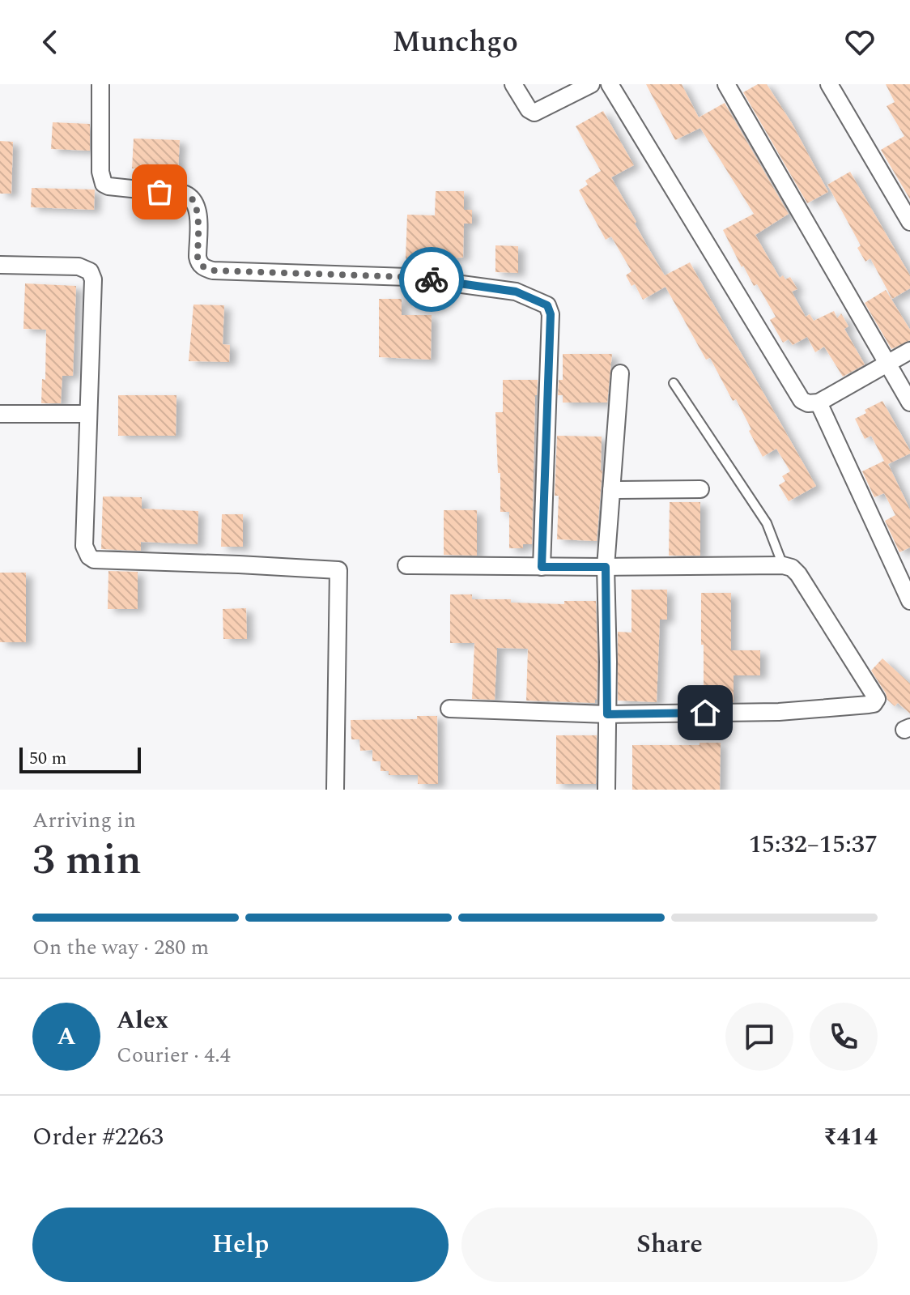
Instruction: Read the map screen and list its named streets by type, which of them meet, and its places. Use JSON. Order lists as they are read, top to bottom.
{
  "scale_bar": "50 m",
  "page": {
    "header": "Munchgo",
    "scale": "50 m",
    "heading": ["3 min", "Arriving in", "15:32–15:37"],
    "panel": [
      "Alex",
      "Courier · 4.4",
      "Order #2263",
      "₹414"
    ],
    "bar": "On the way · 280 m",
    "round": "A",
    "buttons": ["Help", "Share"]
  }
}
